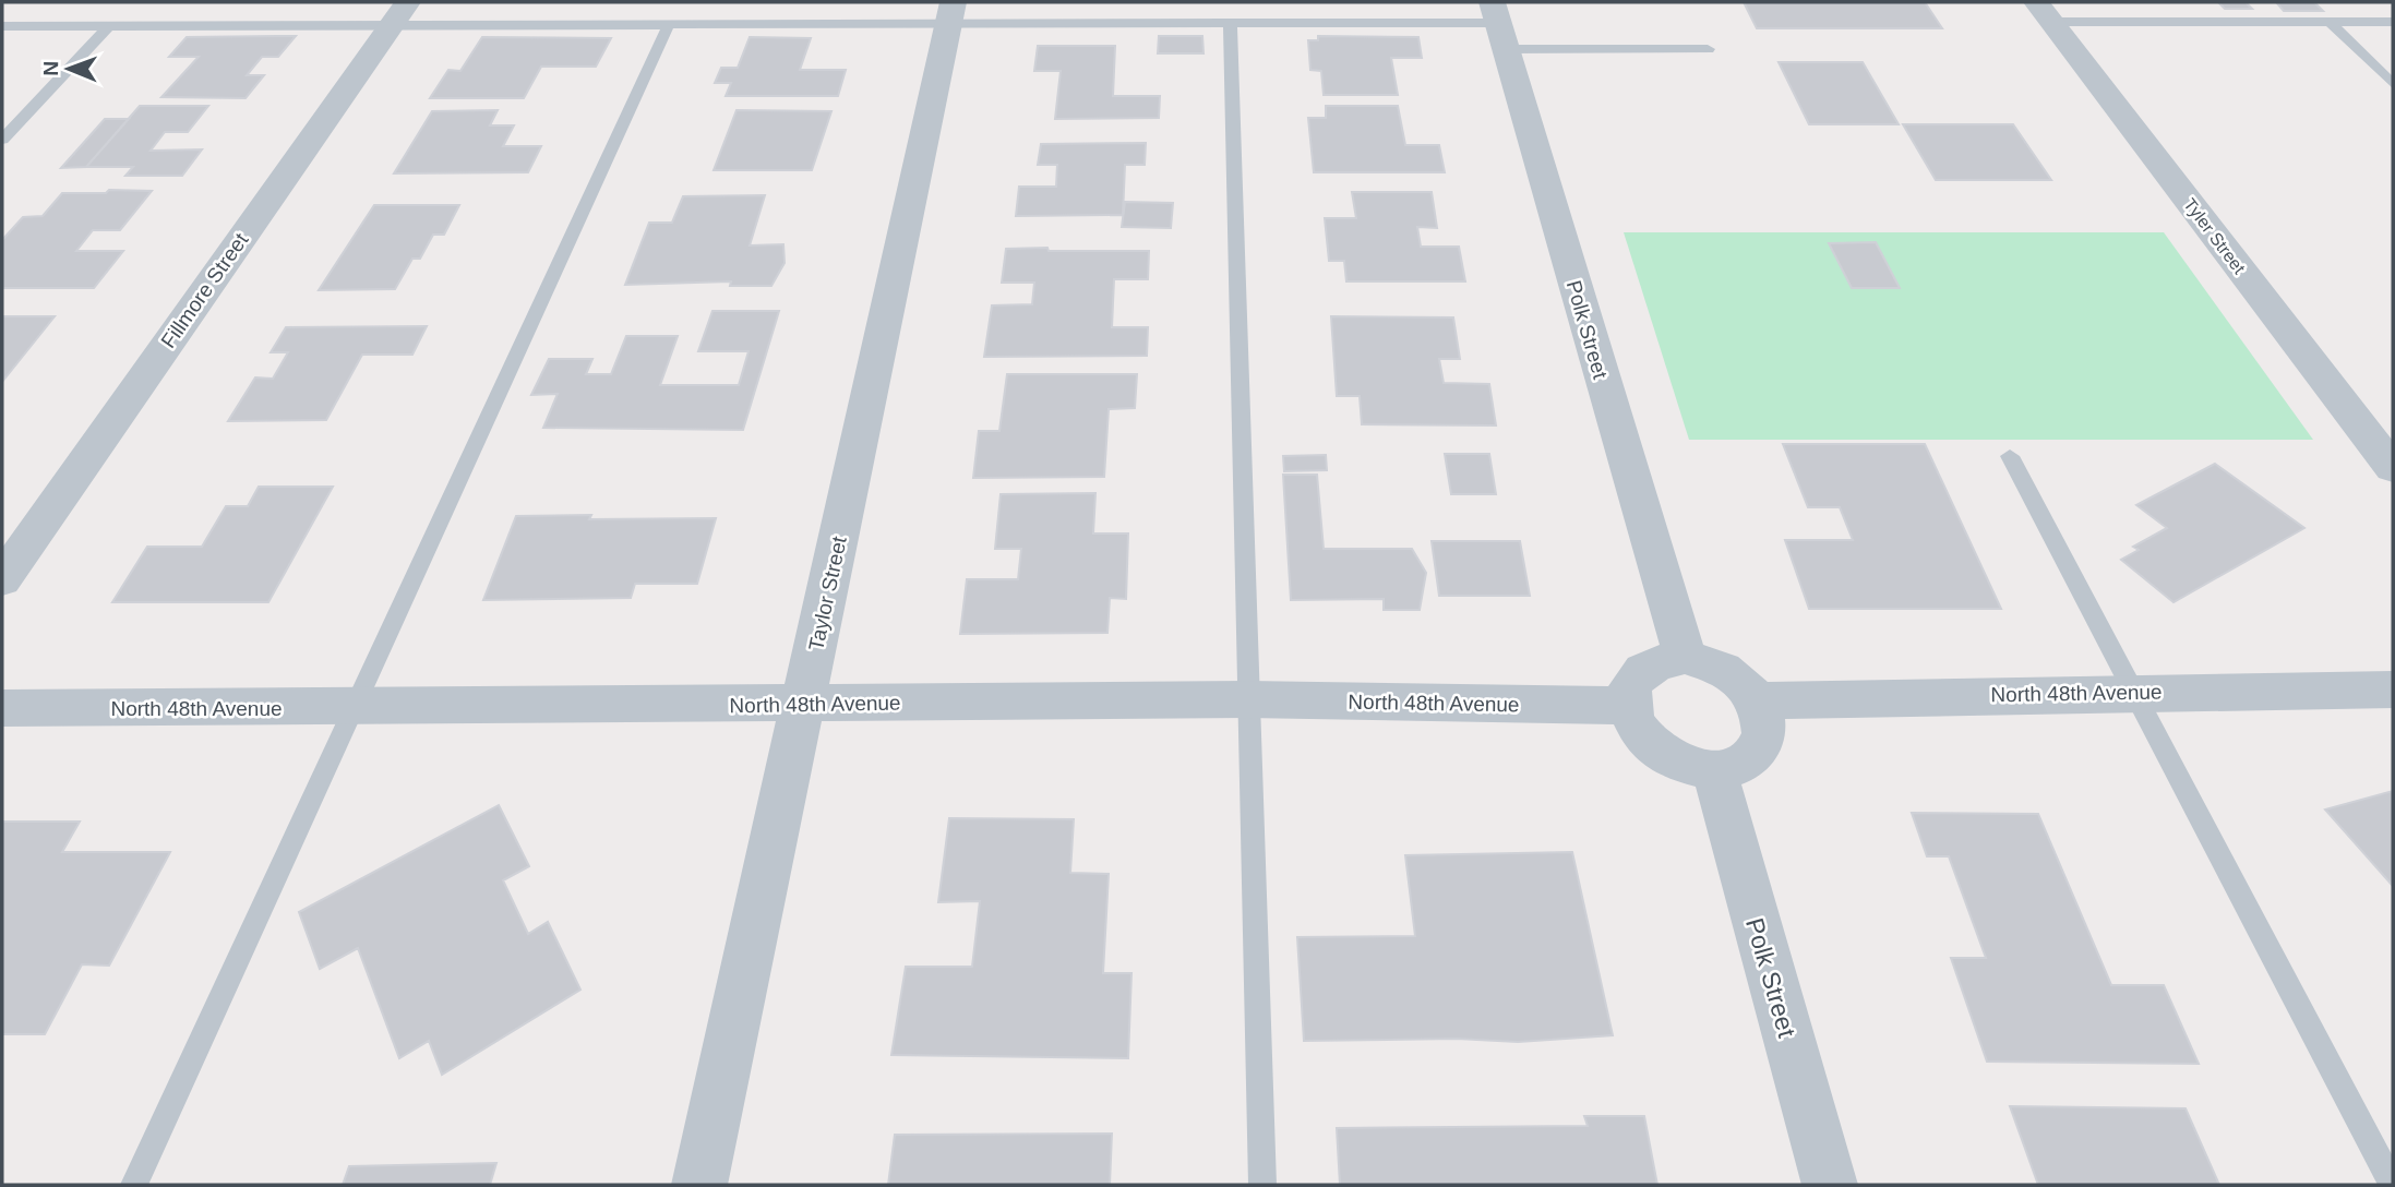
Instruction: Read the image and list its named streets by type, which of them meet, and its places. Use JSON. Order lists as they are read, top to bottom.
{
  "streets": {
    "street": [
      "Tyler Street",
      "Fillmore Street",
      "Polk Street",
      "Taylor Street",
      "North 48th Avenue"
    ]
  },
  "crossings": [
    ["Polk Street", "North 48th Avenue"],
    ["Taylor Street", "North 48th Avenue"]
  ],
  "north": "left"
}
